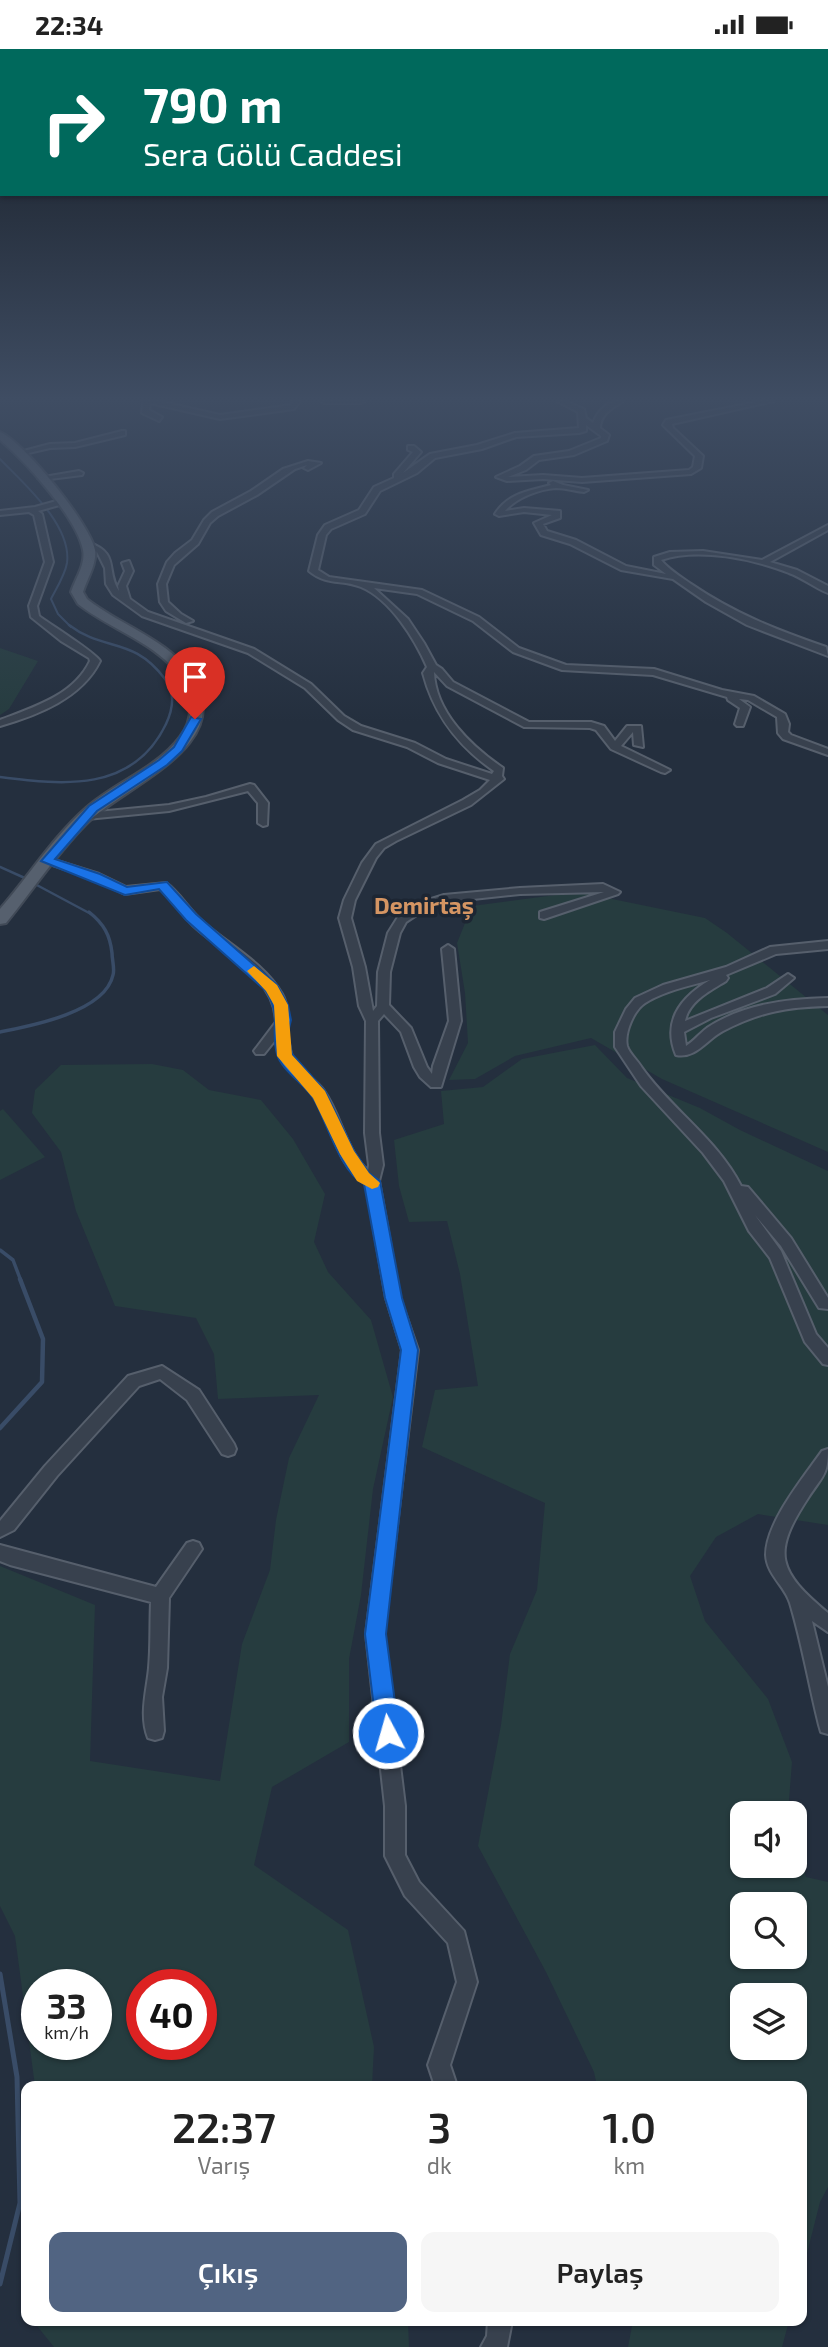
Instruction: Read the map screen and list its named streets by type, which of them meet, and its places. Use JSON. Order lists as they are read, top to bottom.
{
  "districts": ["Demirtaş"],
  "page": {
    "status": "22:34",
    "turn": ["790 m", "Sera Gölü Caddesi"],
    "speed": "33 km/h",
    "limit": "40",
    "eta": [
      "22:37",
      "Varış",
      "3",
      "dk",
      "1.0",
      "km"
    ],
    "buttons": ["Çıkış", "Paylaş"]
  }
}
